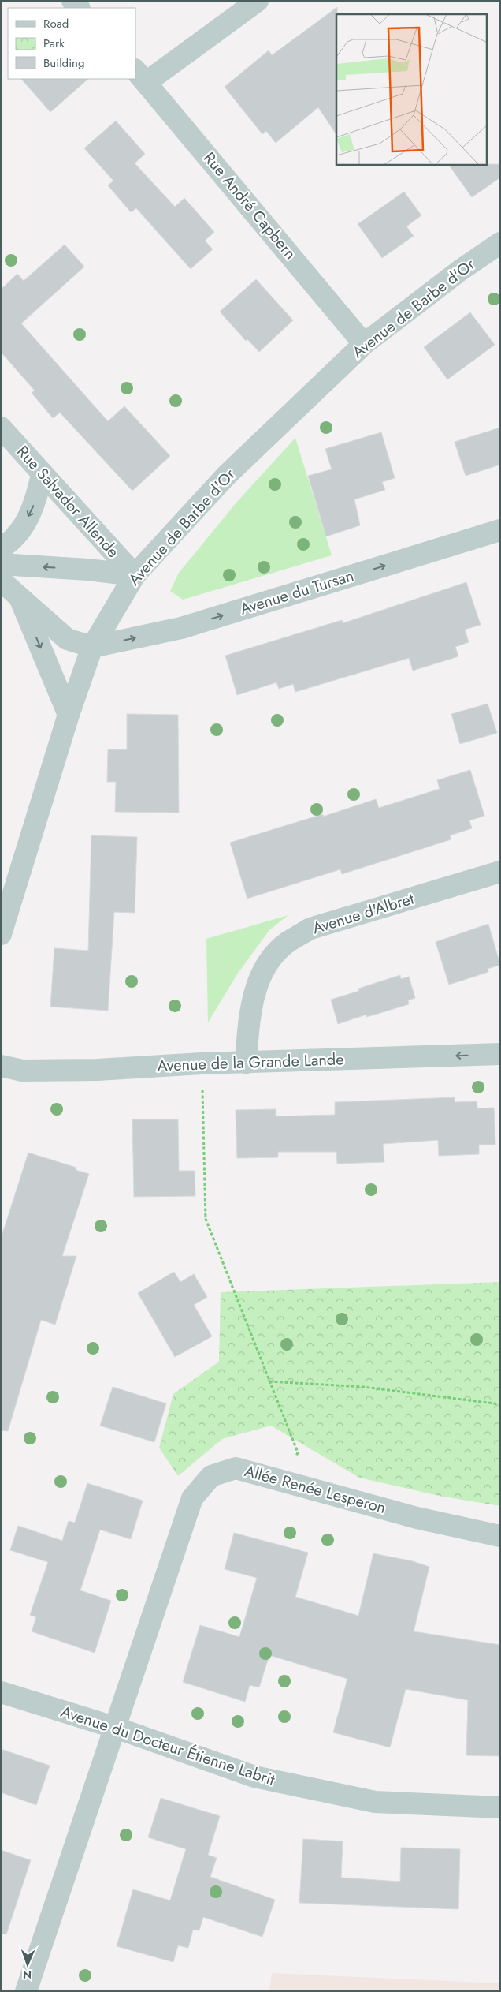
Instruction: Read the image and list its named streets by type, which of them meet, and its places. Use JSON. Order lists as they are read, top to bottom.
{
  "streets": {
    "street": [
      "Rue André Capbern",
      "Avenue de Barbe d'Or",
      "Rue Salvador Allende",
      "Avenue du Tursan",
      "Avenue d'Albret",
      "Avenue de la Grande Lande",
      "Allée Renée Lesperon",
      "Avenue du Docteur Étienne Labrit"
    ]
  },
  "crossings": [
    ["Rue André Capbern", "Avenue de Barbe d'Or"],
    ["Avenue de Barbe d'Or", "Rue Salvador Allende"],
    ["Avenue de Barbe d'Or", "Avenue du Tursan"],
    ["Avenue d'Albret", "Avenue de la Grande Lande"],
    ["Allée Renée Lesperon", "Avenue du Docteur Étienne Labrit"]
  ],
  "one_way": ["Avenue du Tursan", "Avenue de la Grande Lande"],
  "legend": ["Road", "Park", "Building"],
  "north": "bottom"
}
